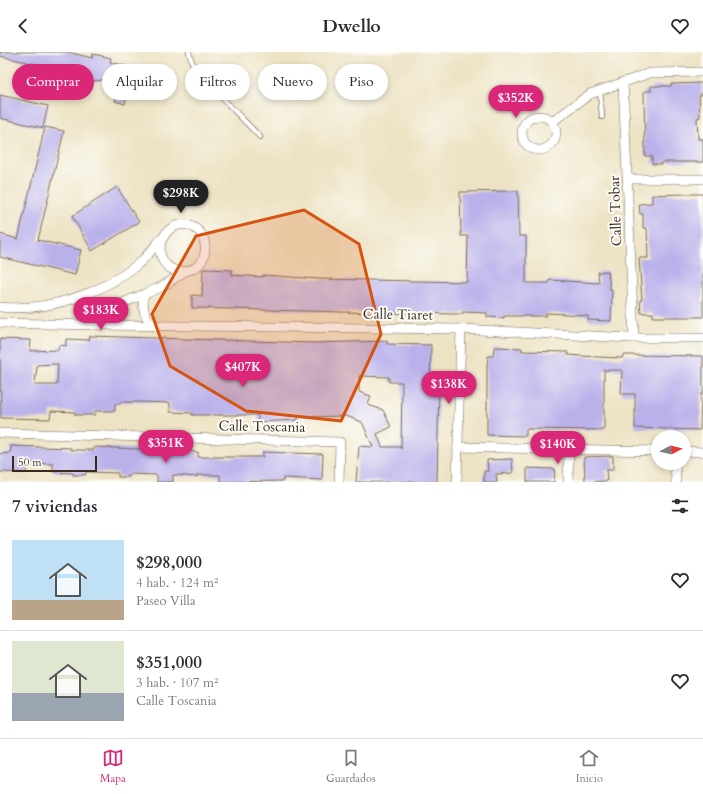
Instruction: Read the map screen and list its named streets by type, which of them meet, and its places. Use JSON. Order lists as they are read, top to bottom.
{
  "streets": {
    "street": ["Calle Tobar", "Calle Tiaret", "Calle Toscania"]
  },
  "crossings": [
    ["Calle Tobar", "Calle Tiaret"]
  ],
  "scale_bar": "50 m",
  "north": "right",
  "page": {
    "header": "Dwello",
    "chip": [
      "Comprar",
      "Alquilar",
      "Filtros",
      "Nuevo",
      "Piso"
    ],
    "price": [
      "$352K",
      "$298K",
      "$183K",
      "$407K",
      "$138K",
      "$351K",
      "$140K"
    ],
    "scale": "50 m",
    "heading": "7 viviendas",
    "list": [
      {
        "name": "$298,000",
        "note": "4 hab. · 124 m² · Paseo Villa"
      },
      {
        "name": "$351,000",
        "note": "3 hab. · 107 m² · Calle Toscania"
      }
    ],
    "tabs": ["Mapa", "Guardados", "Inicio"]
  }
}
